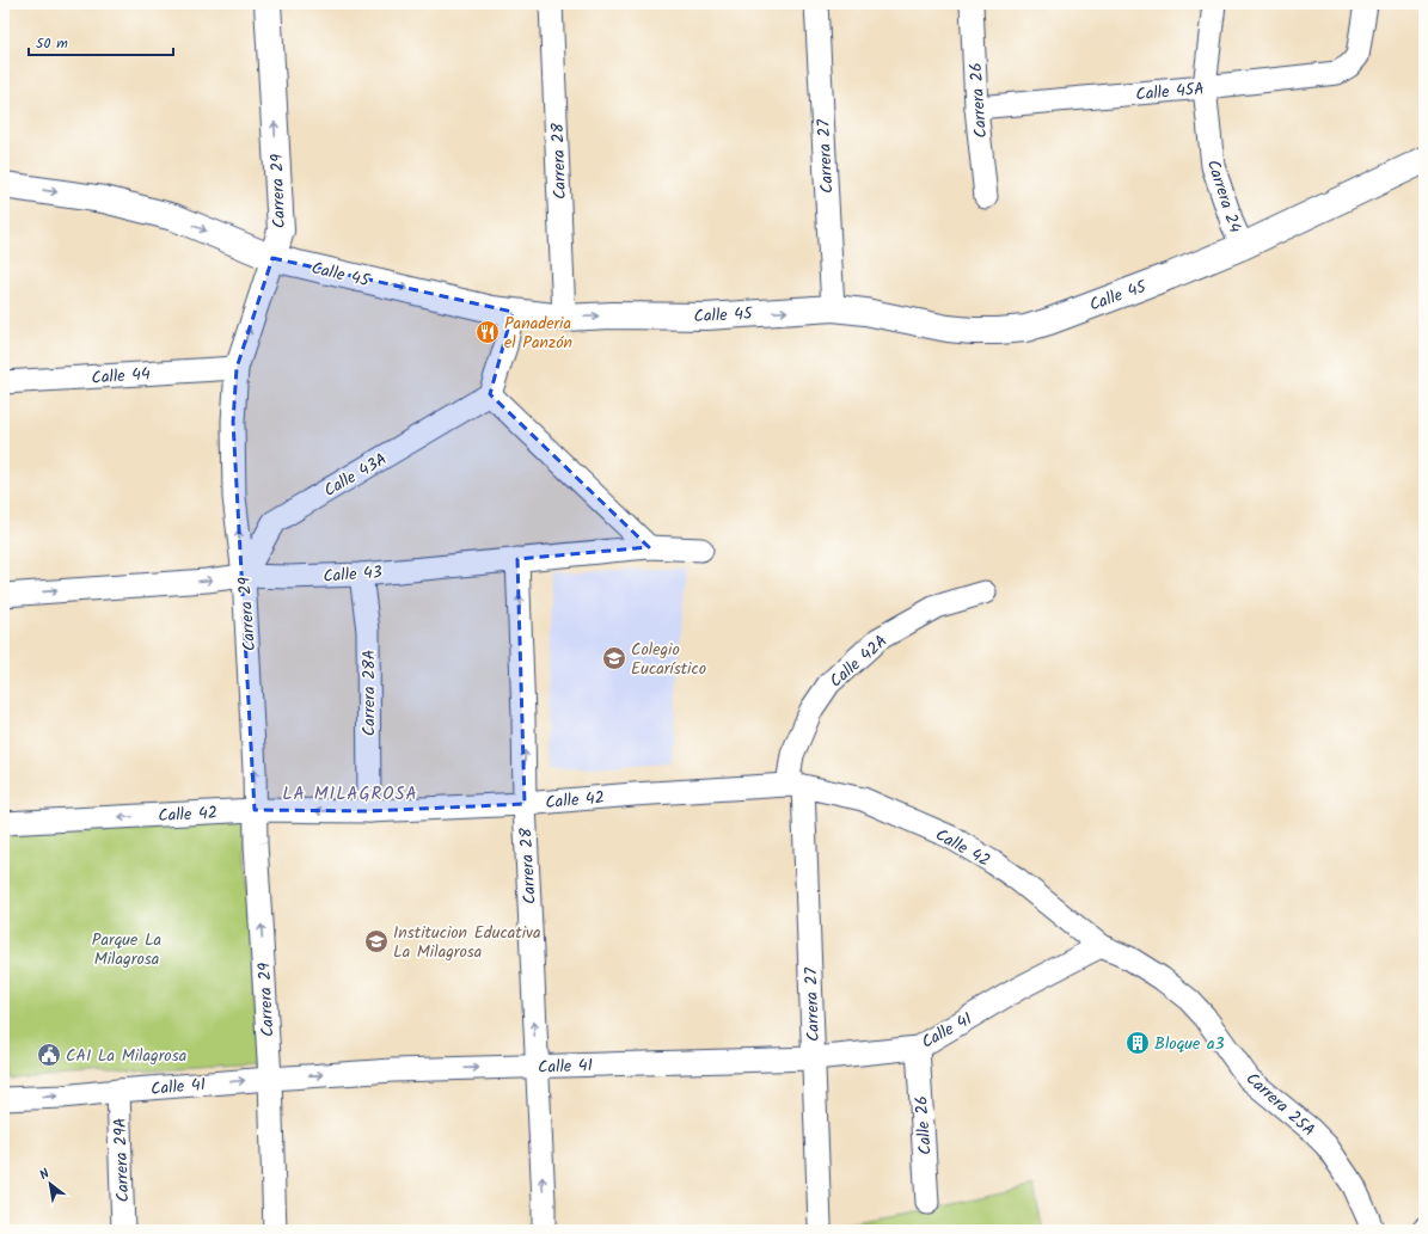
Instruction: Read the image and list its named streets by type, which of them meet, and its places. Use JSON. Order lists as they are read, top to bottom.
{
  "streets": {
    "street": [
      "Calle 45A",
      "Carrera 26",
      "Carrera 27",
      "Carrera 28",
      "Carrera 29",
      "Carrera 24",
      "Calle 45",
      "Calle 44",
      "Calle 43A",
      "Calle 43",
      "Calle 42A",
      "Carrera 28A",
      "Calle 42",
      "Calle 41",
      "Carrera 25A",
      "Calle 26",
      "Carrera 29A"
    ]
  },
  "crossings": [
    ["Calle 45A", "Carrera 26"],
    ["Calle 45A", "Carrera 24"],
    ["Carrera 27", "Calle 45"],
    ["Carrera 27", "Calle 42A"],
    ["Carrera 27", "Calle 42"],
    ["Carrera 27", "Calle 41"],
    ["Carrera 28", "Calle 45"],
    ["Carrera 28", "Calle 43"],
    ["Carrera 28", "Calle 42"],
    ["Carrera 28", "Calle 41"],
    ["Carrera 29", "Calle 45"],
    ["Carrera 29", "Calle 44"],
    ["Carrera 29", "Calle 43A"],
    ["Carrera 29", "Calle 43"],
    ["Carrera 29", "Calle 42"],
    ["Carrera 29", "Calle 41"],
    ["Carrera 24", "Calle 45"],
    ["Calle 43A", "Calle 43"],
    ["Calle 43", "Carrera 28A"],
    ["Calle 42A", "Calle 42"],
    ["Carrera 28A", "Calle 42"],
    ["Calle 42", "Calle 41"],
    ["Calle 42", "Carrera 25A"],
    ["Calle 41", "Carrera 25A"],
    ["Calle 41", "Calle 26"],
    ["Calle 41", "Carrera 29A"]
  ],
  "one_way": [
    "Carrera 28",
    "Carrera 29",
    "Calle 45",
    "Calle 41"
  ],
  "districts": ["LA MILAGROSA"],
  "parks": ["Parque La Milagrosa"],
  "places": {
    "restaurant": ["Panaderia el Panzón"],
    "school or university": ["Colegio Eucarístico", "Institucion Educativa La Milagrosa"],
    "building": ["Bloque a3"],
    "public building": ["CAI La Milagrosa"]
  },
  "scale_bar": "50 m",
  "north": "top left"
}
